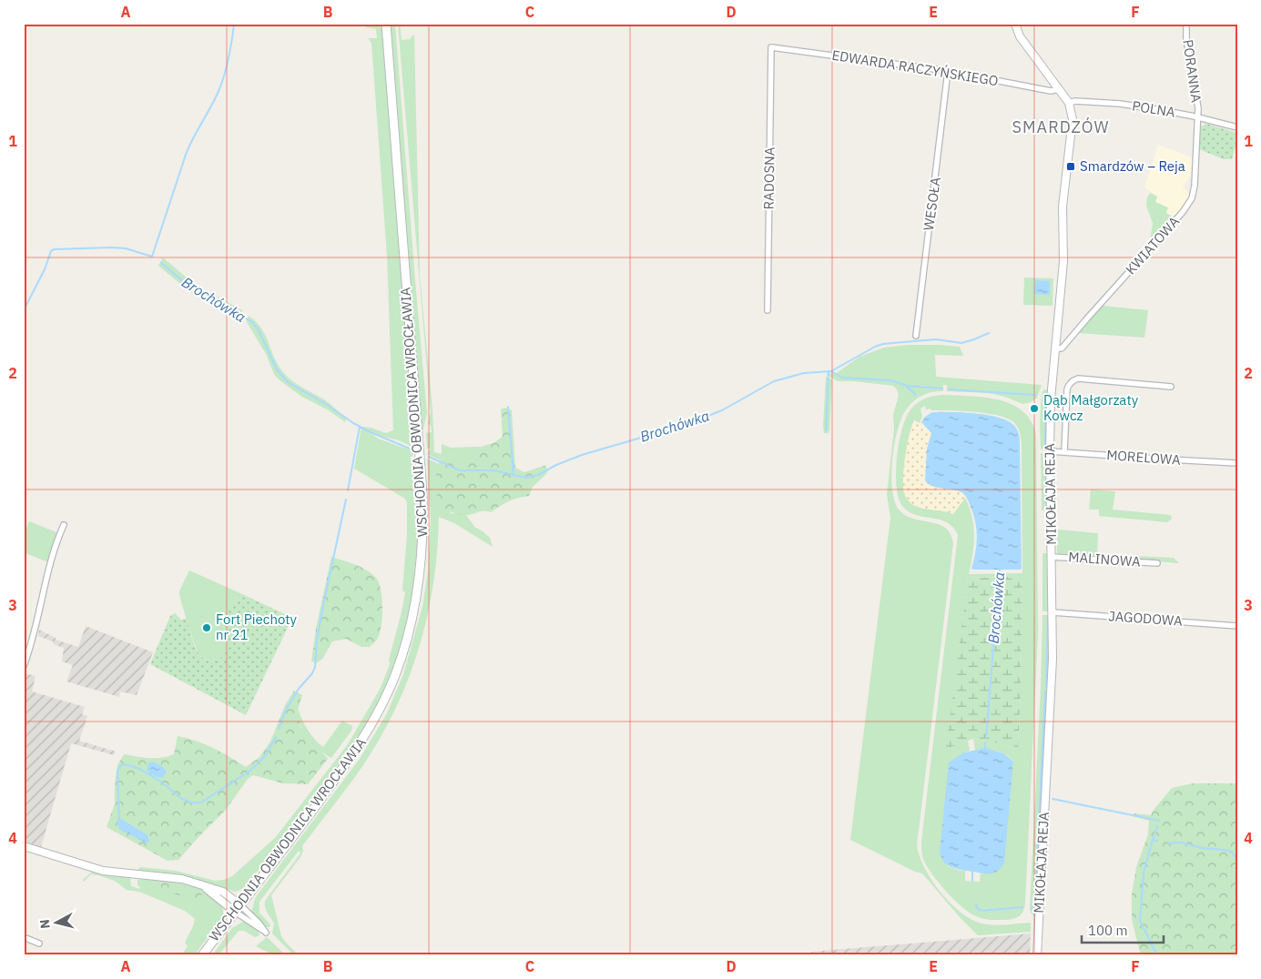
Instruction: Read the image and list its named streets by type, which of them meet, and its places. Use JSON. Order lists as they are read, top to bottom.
{
  "streets": {
    "main road": ["WSCHODNIA OBWODNICA WROCŁAWIA"],
    "street": [
      "EDWARDA RACZYŃSKIEGO",
      "PORANNA",
      "POLNA",
      "RADOSNA",
      "WESOŁA",
      "KWIATOWA",
      "MORELOWA",
      "MIKOŁAJA REJA",
      "MALINOWA",
      "JAGODOWA"
    ]
  },
  "crossings": [
    ["EDWARDA RACZYŃSKIEGO", "RADOSNA"],
    ["EDWARDA RACZYŃSKIEGO", "WESOŁA"],
    ["EDWARDA RACZYŃSKIEGO", "MIKOŁAJA REJA"],
    ["PORANNA", "POLNA"],
    ["PORANNA", "KWIATOWA"],
    ["POLNA", "KWIATOWA"],
    ["POLNA", "MIKOŁAJA REJA"],
    ["KWIATOWA", "MIKOŁAJA REJA"],
    ["MORELOWA", "MIKOŁAJA REJA"],
    ["MIKOŁAJA REJA", "MALINOWA"],
    ["MIKOŁAJA REJA", "JAGODOWA"]
  ],
  "districts": ["SMARDZÓW"],
  "water": ["Brochówka"],
  "places": {
    "transit": ["Smardzów – Reja"],
    "other": ["Dąb Małgorzaty Kowcz", "Fort Piechoty nr 21"]
  },
  "scale_bar": "100 m",
  "north": "left",
  "grid": {
    "columns": [
      "A",
      "B",
      "C",
      "D",
      "E",
      "F"
    ],
    "rows": [
      "1",
      "2",
      "3",
      "4"
    ]
  }
}
